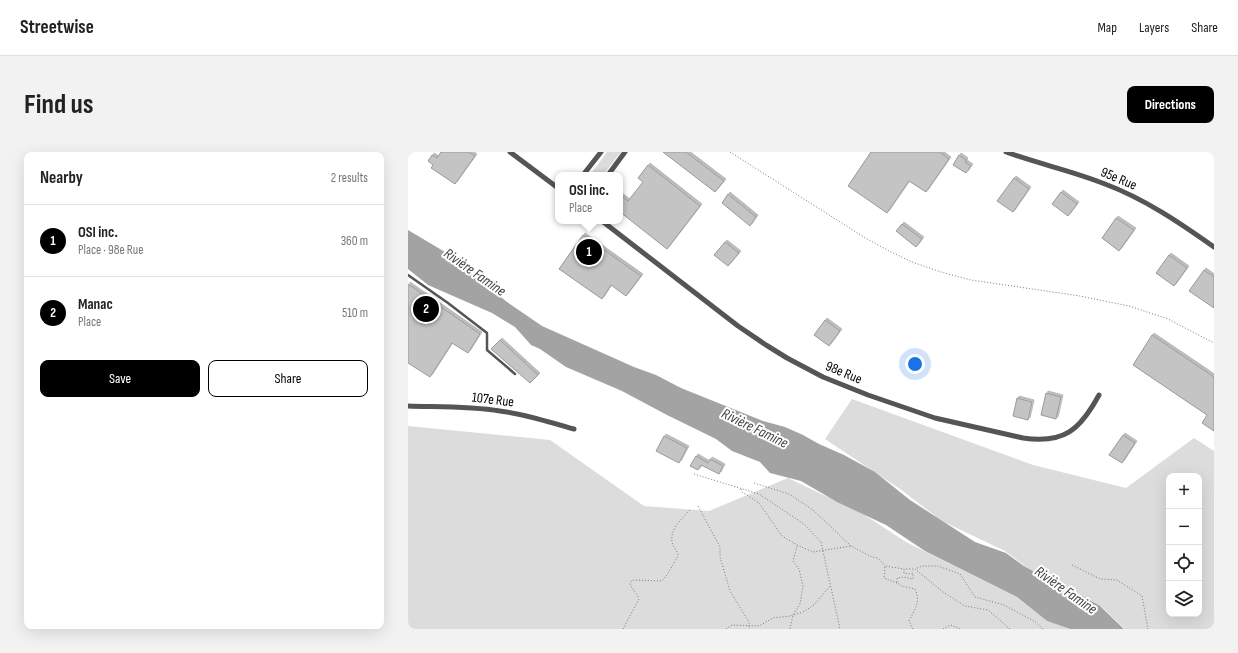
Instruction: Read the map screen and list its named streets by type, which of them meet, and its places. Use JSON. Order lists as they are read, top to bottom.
{
  "streets": {
    "street": ["95e Rue", "98e Rue", "107e Rue"]
  },
  "water": ["Rivière Famine"],
  "page": {
    "header": "Streetwise",
    "nav": ["Map", "Layers", "Share"],
    "buttons": [
      "Directions",
      ["Save", "Share"]
    ],
    "title": "Find us",
    "heading": ["Nearby", "2 results"],
    "popup": ["OSI inc.", "Place"],
    "list": [
      {
        "mark": "1",
        "name": "OSI inc.",
        "note": "Place · 98e Rue",
        "value": "360 m"
      },
      {
        "mark": "2",
        "name": "Manac",
        "note": "Place",
        "value": "510 m"
      }
    ],
    "pins": ["1", "2"],
    "map_buttons": ["+", "−"]
  }
}
